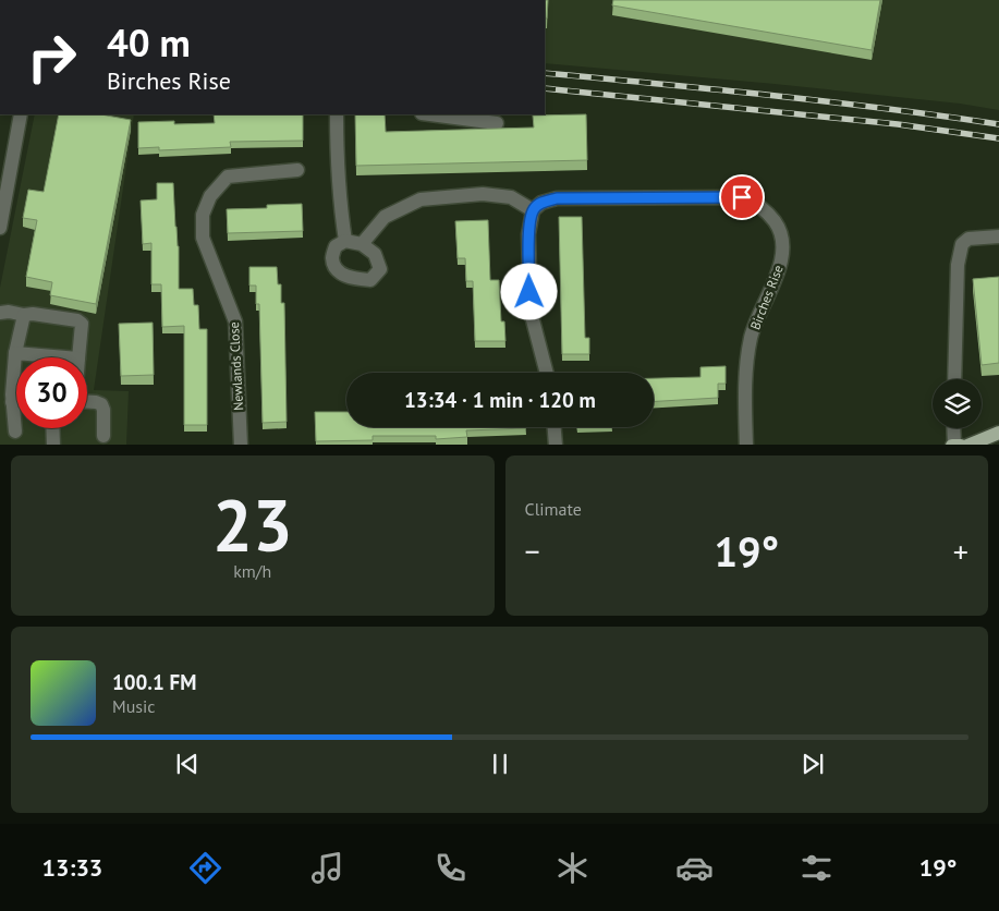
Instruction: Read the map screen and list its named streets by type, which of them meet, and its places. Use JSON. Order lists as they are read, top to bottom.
{
  "streets": {
    "street": ["Birches Rise", "Newlands Close"]
  },
  "page": {
    "turn": ["40 m", "Birches Rise"],
    "limit": "30",
    "trip": "13:34 · 1 min · 120 m",
    "tile": [
      ["23", "km/h"],
      "Climate"
    ],
    "heat": ["−", "19°", "+"],
    "song": ["100.1 FM", "Music"],
    "tabs": ["13:33", "19°"]
  }
}
